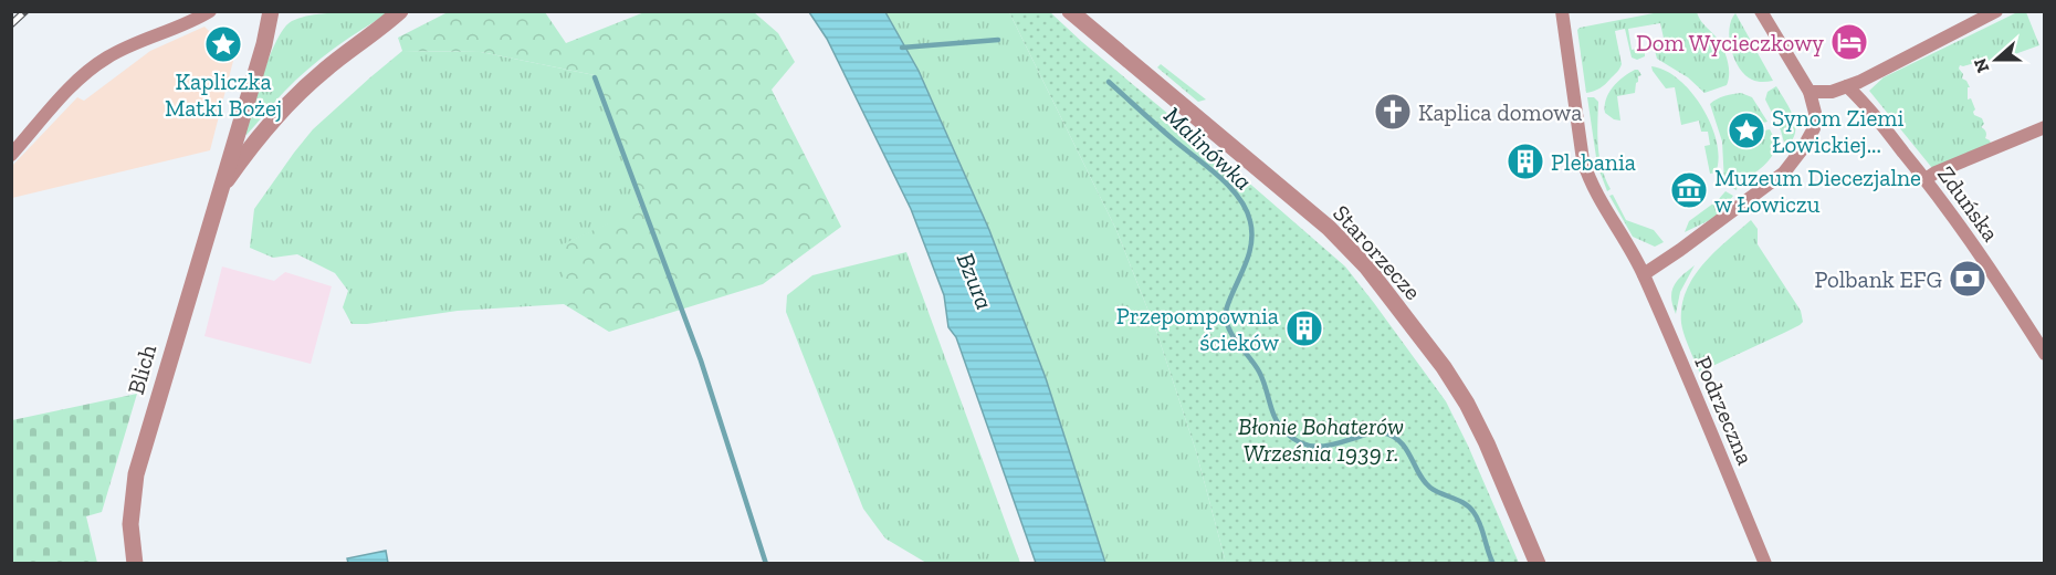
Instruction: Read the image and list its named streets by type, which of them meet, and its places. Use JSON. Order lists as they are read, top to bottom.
{
  "streets": {
    "street": [
      "Zduńska",
      "Starorzecze",
      "Blich",
      "Podrzeczna"
    ]
  },
  "water": ["Malinówka", "Bzura"],
  "parks": ["Błonie Bohaterów Września 1939 r."],
  "places": {
    "hotel": ["Dom Wycieczkowy"],
    "place": ["Kapliczka Matki Bożej", "Synom Ziemi Łowickiej..."],
    "church": ["Kaplica domowa"],
    "building": ["Plebania", "Przepompownia ścieków"],
    "museum": ["Muzeum Diecezjalne w Łowiczu"],
    "bank": ["Polbank EFG"]
  },
  "north": "left"
}
